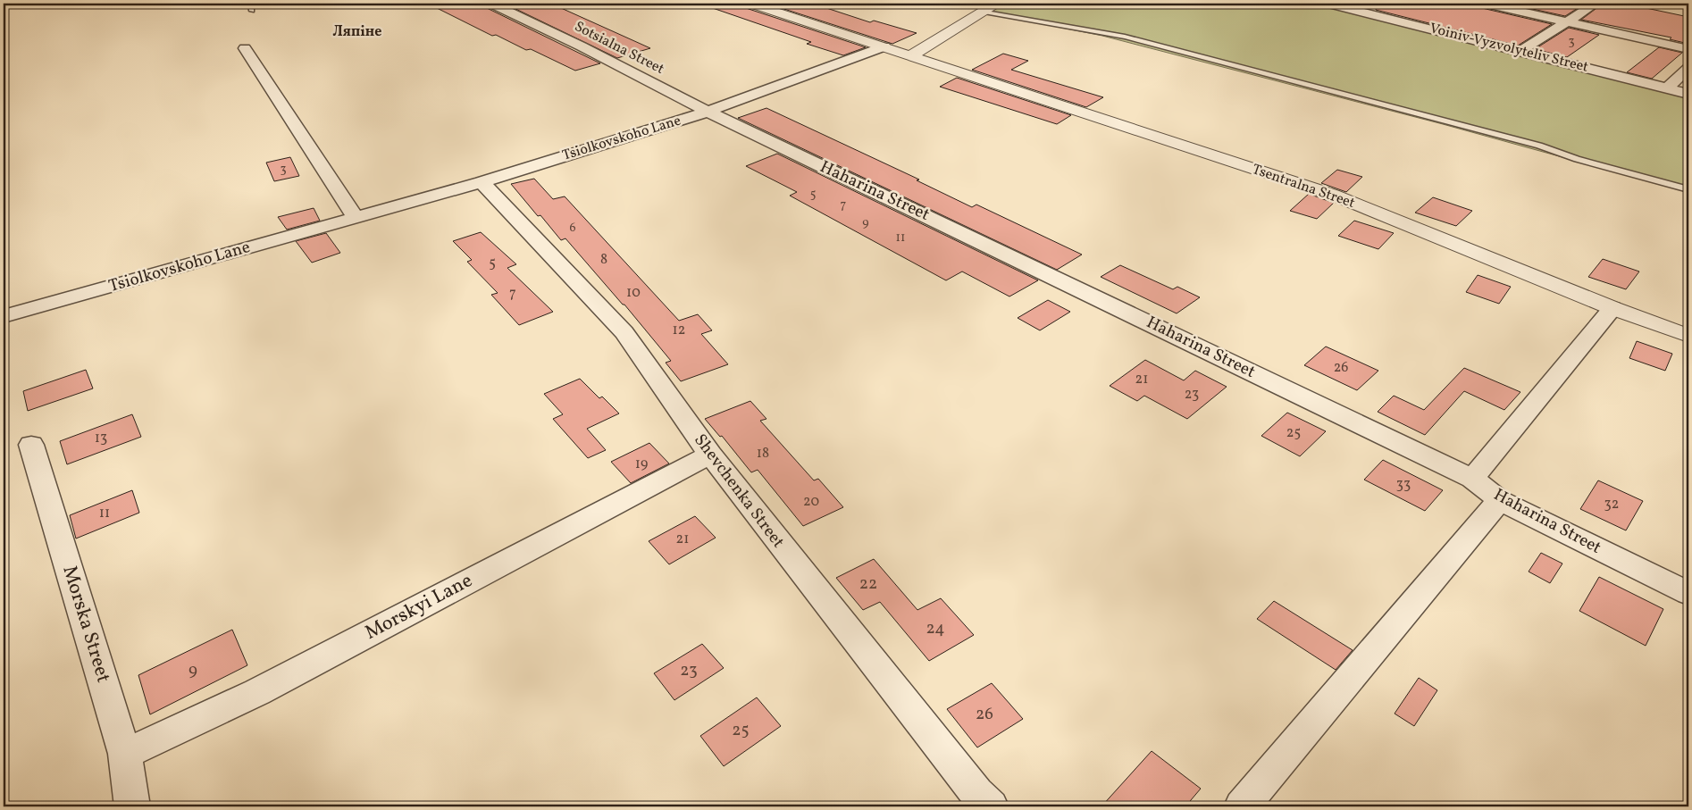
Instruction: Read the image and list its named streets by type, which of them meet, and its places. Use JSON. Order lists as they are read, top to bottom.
{
  "streets": {
    "street": [
      "Sotsialna Street",
      "Voiniv-Vyzvolyteliv Street",
      "Tsiolkovskoho Lane",
      "Tsentralna Street",
      "Haharina Street",
      "Shevchenka Street",
      "Morskyi Lane",
      "Morska Street"
    ]
  },
  "crossings": [
    ["Sotsialna Street", "Tsiolkovskoho Lane"],
    ["Sotsialna Street", "Haharina Street"],
    ["Tsiolkovskoho Lane", "Tsentralna Street"],
    ["Tsiolkovskoho Lane", "Haharina Street"],
    ["Tsiolkovskoho Lane", "Shevchenka Street"],
    ["Shevchenka Street", "Morskyi Lane"],
    ["Morskyi Lane", "Morska Street"]
  ],
  "districts": ["Ляпіне"],
  "house_numbers": [
    "3",
    "3",
    "5",
    "7",
    "9",
    "6",
    "11",
    "8",
    "5",
    "10",
    "7",
    "12",
    "26",
    "21",
    "23",
    "25",
    "13",
    "18",
    "19",
    "33",
    "20",
    "32",
    "11",
    "21",
    "22",
    "24",
    "9",
    "23",
    "26",
    "25"
  ]
}
